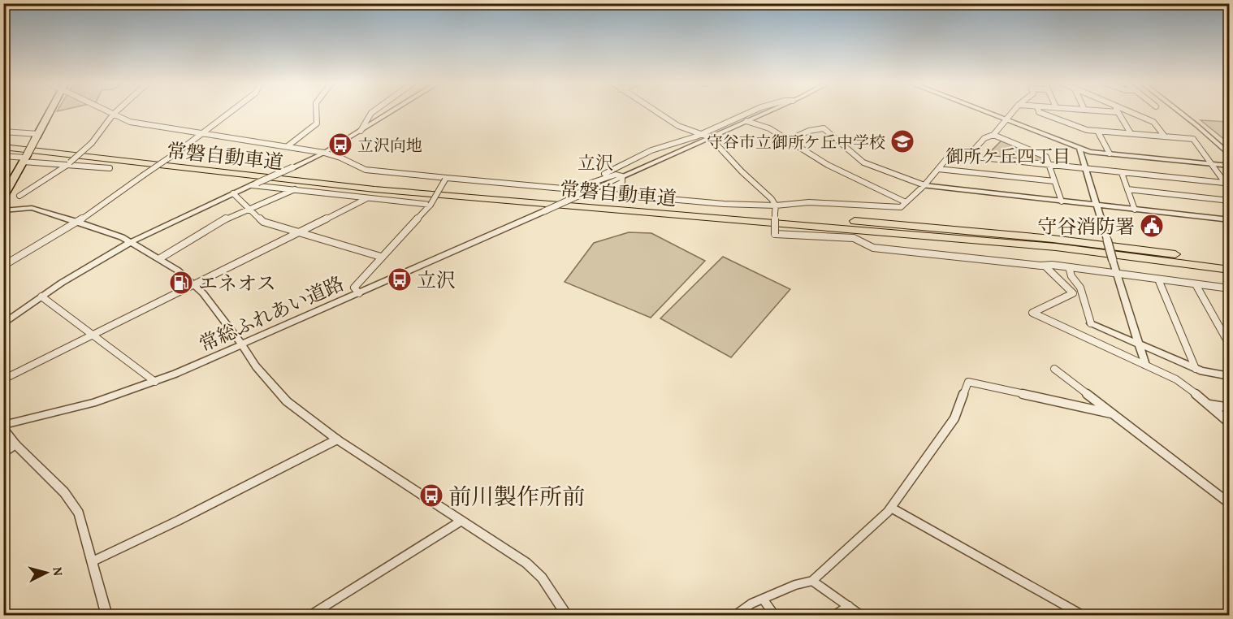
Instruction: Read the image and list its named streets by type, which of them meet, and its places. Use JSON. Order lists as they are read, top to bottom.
{
  "streets": {
    "highway": ["常磐自動車道"],
    "street": ["常総ふれあい道路"]
  },
  "districts": ["御所ケ丘四丁目", "立沢"],
  "places": {
    "school or university": ["守谷市立御所ケ丘中学校"],
    "bus stop": ["立沢向地", "立沢", "前川製作所前"],
    "public building": ["守谷消防署"],
    "fuel station": ["エネオス"]
  },
  "north": "right"
}
